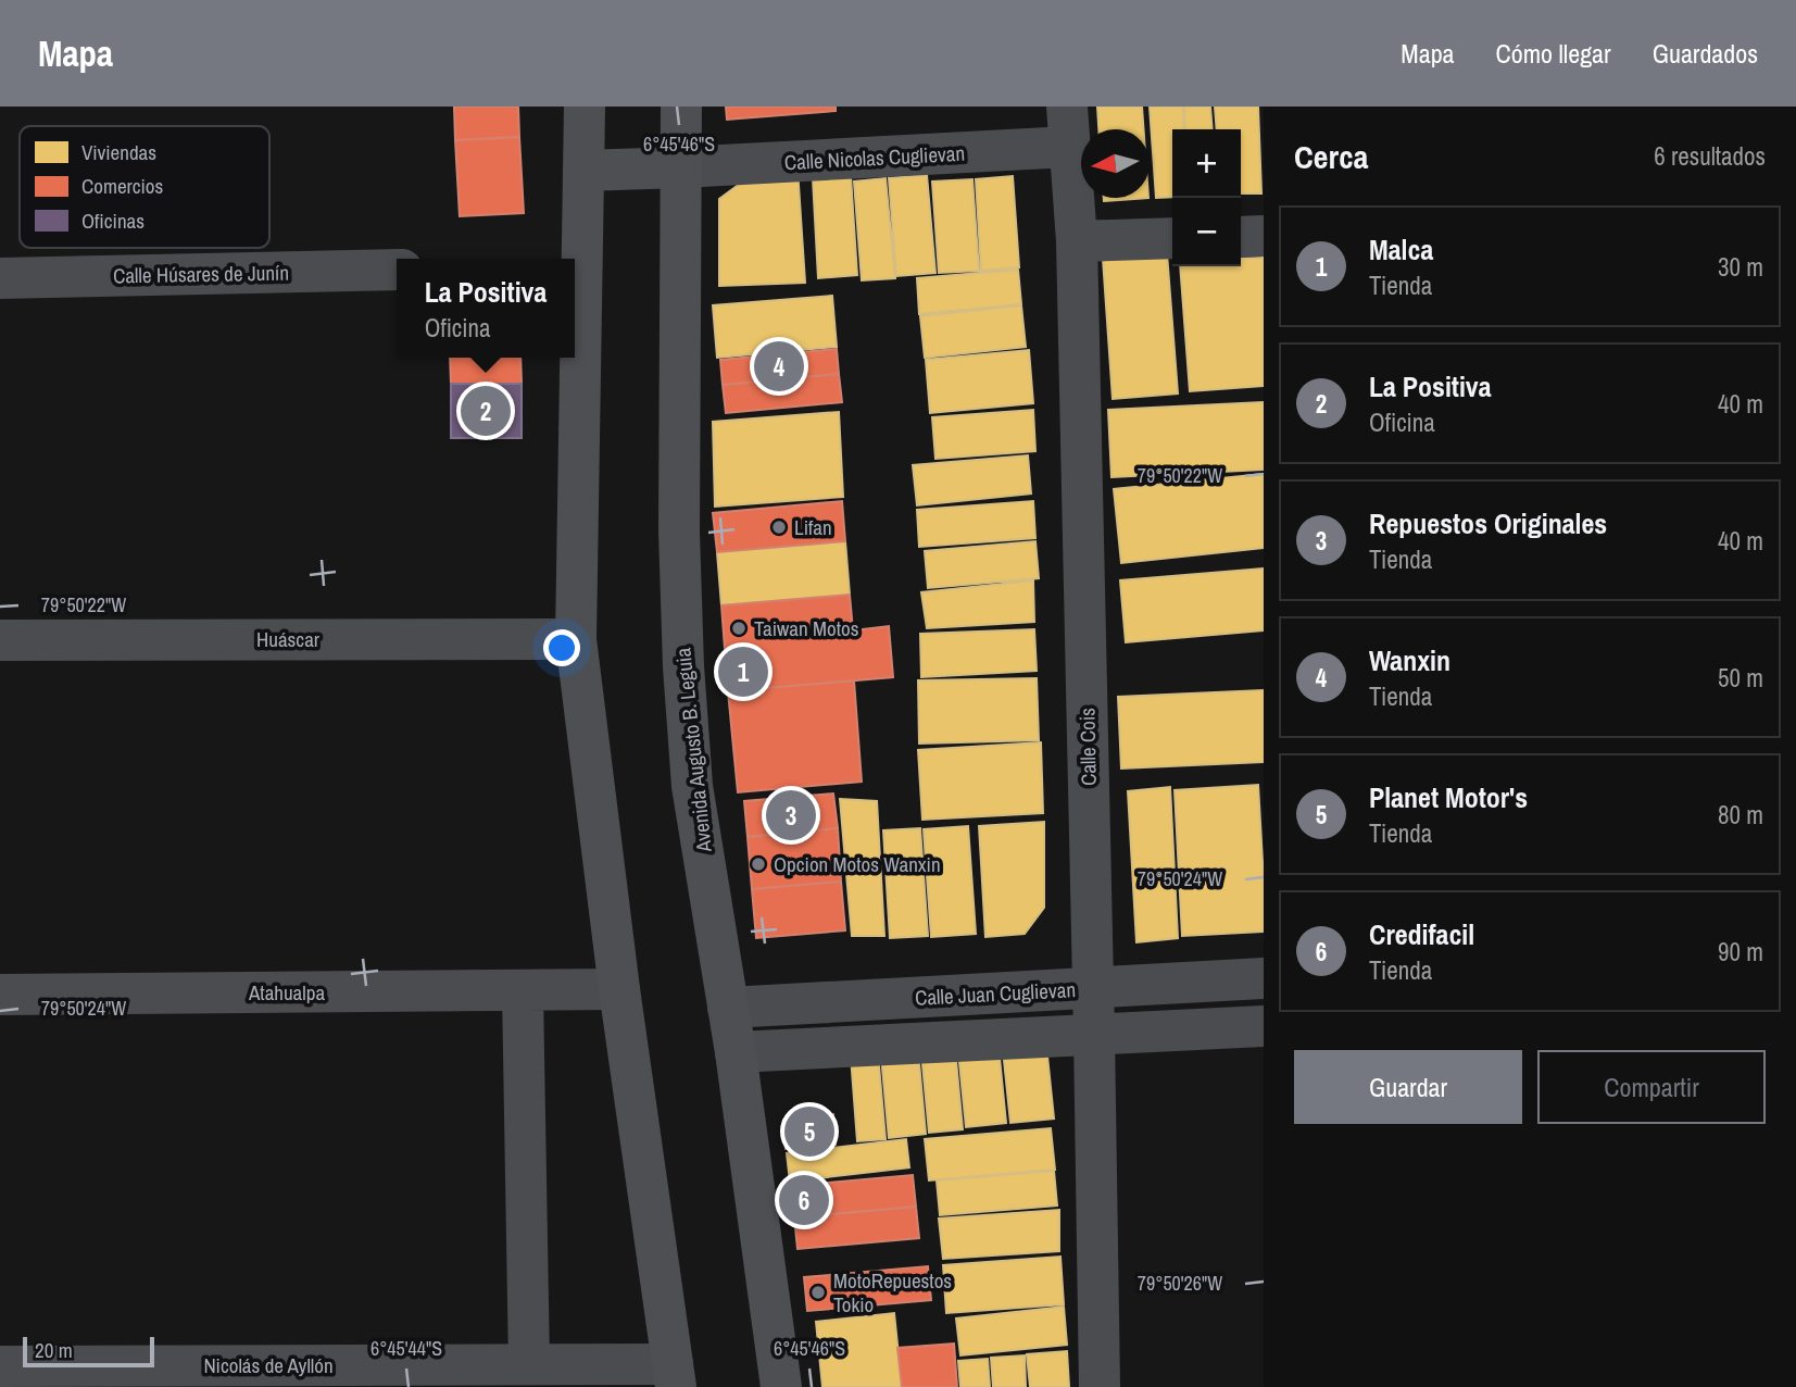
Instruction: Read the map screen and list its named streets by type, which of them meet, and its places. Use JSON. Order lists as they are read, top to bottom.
{
  "streets": {
    "main road": ["Avenida Augusto B. Leguia"],
    "street": [
      "Calle Nicolas Cuglievan",
      "Calle Húsares de Junín",
      "Huáscar",
      "Calle Cois",
      "Atahualpa",
      "Calle Juan Cuglievan",
      "Nicolás de Ayllón"
    ]
  },
  "crossings": [
    ["Calle Nicolas Cuglievan", "Calle Cois"],
    ["Calle Nicolas Cuglievan", "Avenida Augusto B. Leguia"],
    ["Calle Cois", "Calle Juan Cuglievan"],
    ["Avenida Augusto B. Leguia", "Calle Juan Cuglievan"]
  ],
  "places": [
    "Lifan",
    "Taiwan Motos",
    "Opcion Motos Wanxin",
    "MotoRepuestos Tokio"
  ],
  "legend": ["Viviendas", "Comercios", "Oficinas"],
  "scale_bar": "20 m",
  "north": "left",
  "page": {
    "header": "Mapa",
    "nav": ["Mapa", "Cómo llegar", "Guardados"],
    "heading": ["Cerca", "6 resultados"],
    "map_buttons": ["+", "−"],
    "list": [
      {
        "mark": "1",
        "name": "Malca",
        "note": "Tienda",
        "value": "30 m"
      },
      {
        "mark": "2",
        "name": "La Positiva",
        "note": "Oficina",
        "value": "40 m"
      },
      {
        "mark": "3",
        "name": "Repuestos Originales",
        "note": "Tienda",
        "value": "40 m"
      },
      {
        "mark": "4",
        "name": "Wanxin",
        "note": "Tienda",
        "value": "50 m"
      },
      {
        "mark": "5",
        "name": "Planet Motor's",
        "note": "Tienda",
        "value": "80 m"
      },
      {
        "mark": "6",
        "name": "Credifacil",
        "note": "Tienda",
        "value": "90 m"
      }
    ],
    "popup": ["La Positiva", "Oficina"],
    "pins": [
      "4",
      "2",
      "1",
      "3",
      "5",
      "6"
    ],
    "buttons": ["Guardar", "Compartir"],
    "scale": "20 m"
  },
  "coordinates": [
    "6°45'46\"S",
    "79°50'22\"W",
    "79°50'24\"W",
    "79°50'26\"W",
    "6°45'44\"S"
  ]
}
